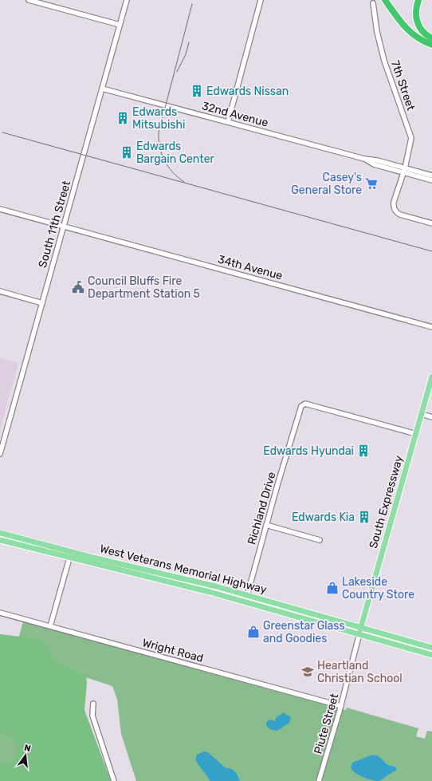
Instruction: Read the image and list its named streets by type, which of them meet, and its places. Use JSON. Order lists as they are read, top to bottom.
{
  "streets": {
    "main road": ["South Expressway", "West Veterans Memorial Highway"],
    "street": [
      "7th Street",
      "32nd Avenue",
      "South 11th Street",
      "34th Avenue",
      "Richland Drive",
      "Wright Road",
      "Piute Street"
    ]
  },
  "crossings": [
    ["7th Street", "32nd Avenue"],
    ["32nd Avenue", "South 11th Street"],
    ["South 11th Street", "34th Avenue"],
    ["South Expressway", "Richland Drive"],
    ["South Expressway", "West Veterans Memorial Highway"],
    ["South Expressway", "Piute Street"],
    ["Richland Drive", "West Veterans Memorial Highway"],
    ["West Veterans Memorial Highway", "Piute Street"],
    ["Wright Road", "Piute Street"]
  ],
  "places": {
    "building": [
      "Edwards Nissan",
      "Edwards Mitsubishi",
      "Edwards Bargain Center",
      "Edwards Hyundai",
      "Edwards Kia"
    ],
    "supermarket": ["Casey's General Store"],
    "public building": ["Council Bluffs Fire Department Station 5"],
    "shop": ["Lakeside Country Store", "Greenstar Glass and Goodies"],
    "school or university": ["Heartland Christian School"]
  },
  "north": "top"
}
